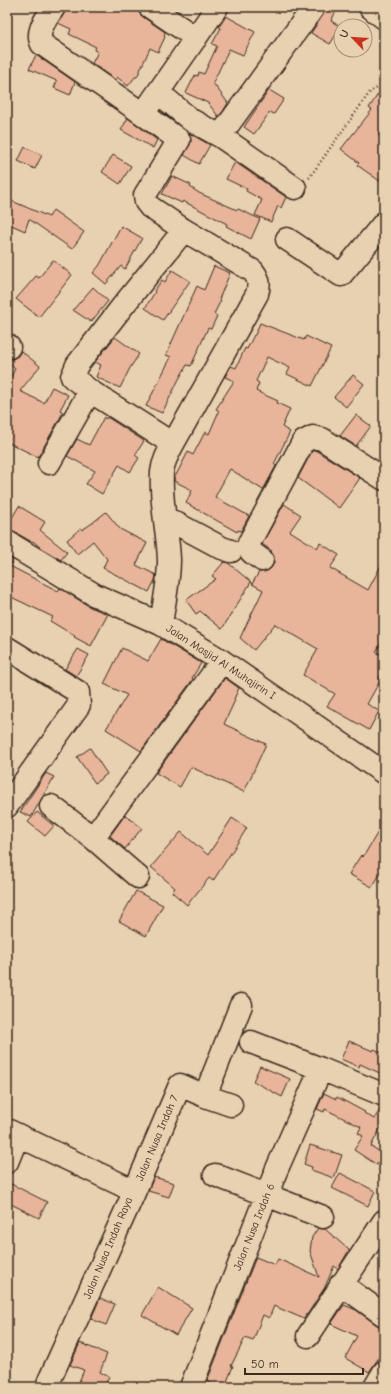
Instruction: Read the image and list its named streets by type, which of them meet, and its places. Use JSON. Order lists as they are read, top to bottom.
{
  "streets": {
    "street": [
      "Jalan Masjid Al Muhajirin I",
      "Jalan Nusa Indah 7",
      "Jalan Nusa Indah 6",
      "Jalan Nusa Indah Raya"
    ]
  },
  "crossings": [
    ["Jalan Nusa Indah 7", "Jalan Nusa Indah Raya"]
  ],
  "scale_bar": "50 m",
  "north": "top left"
}
